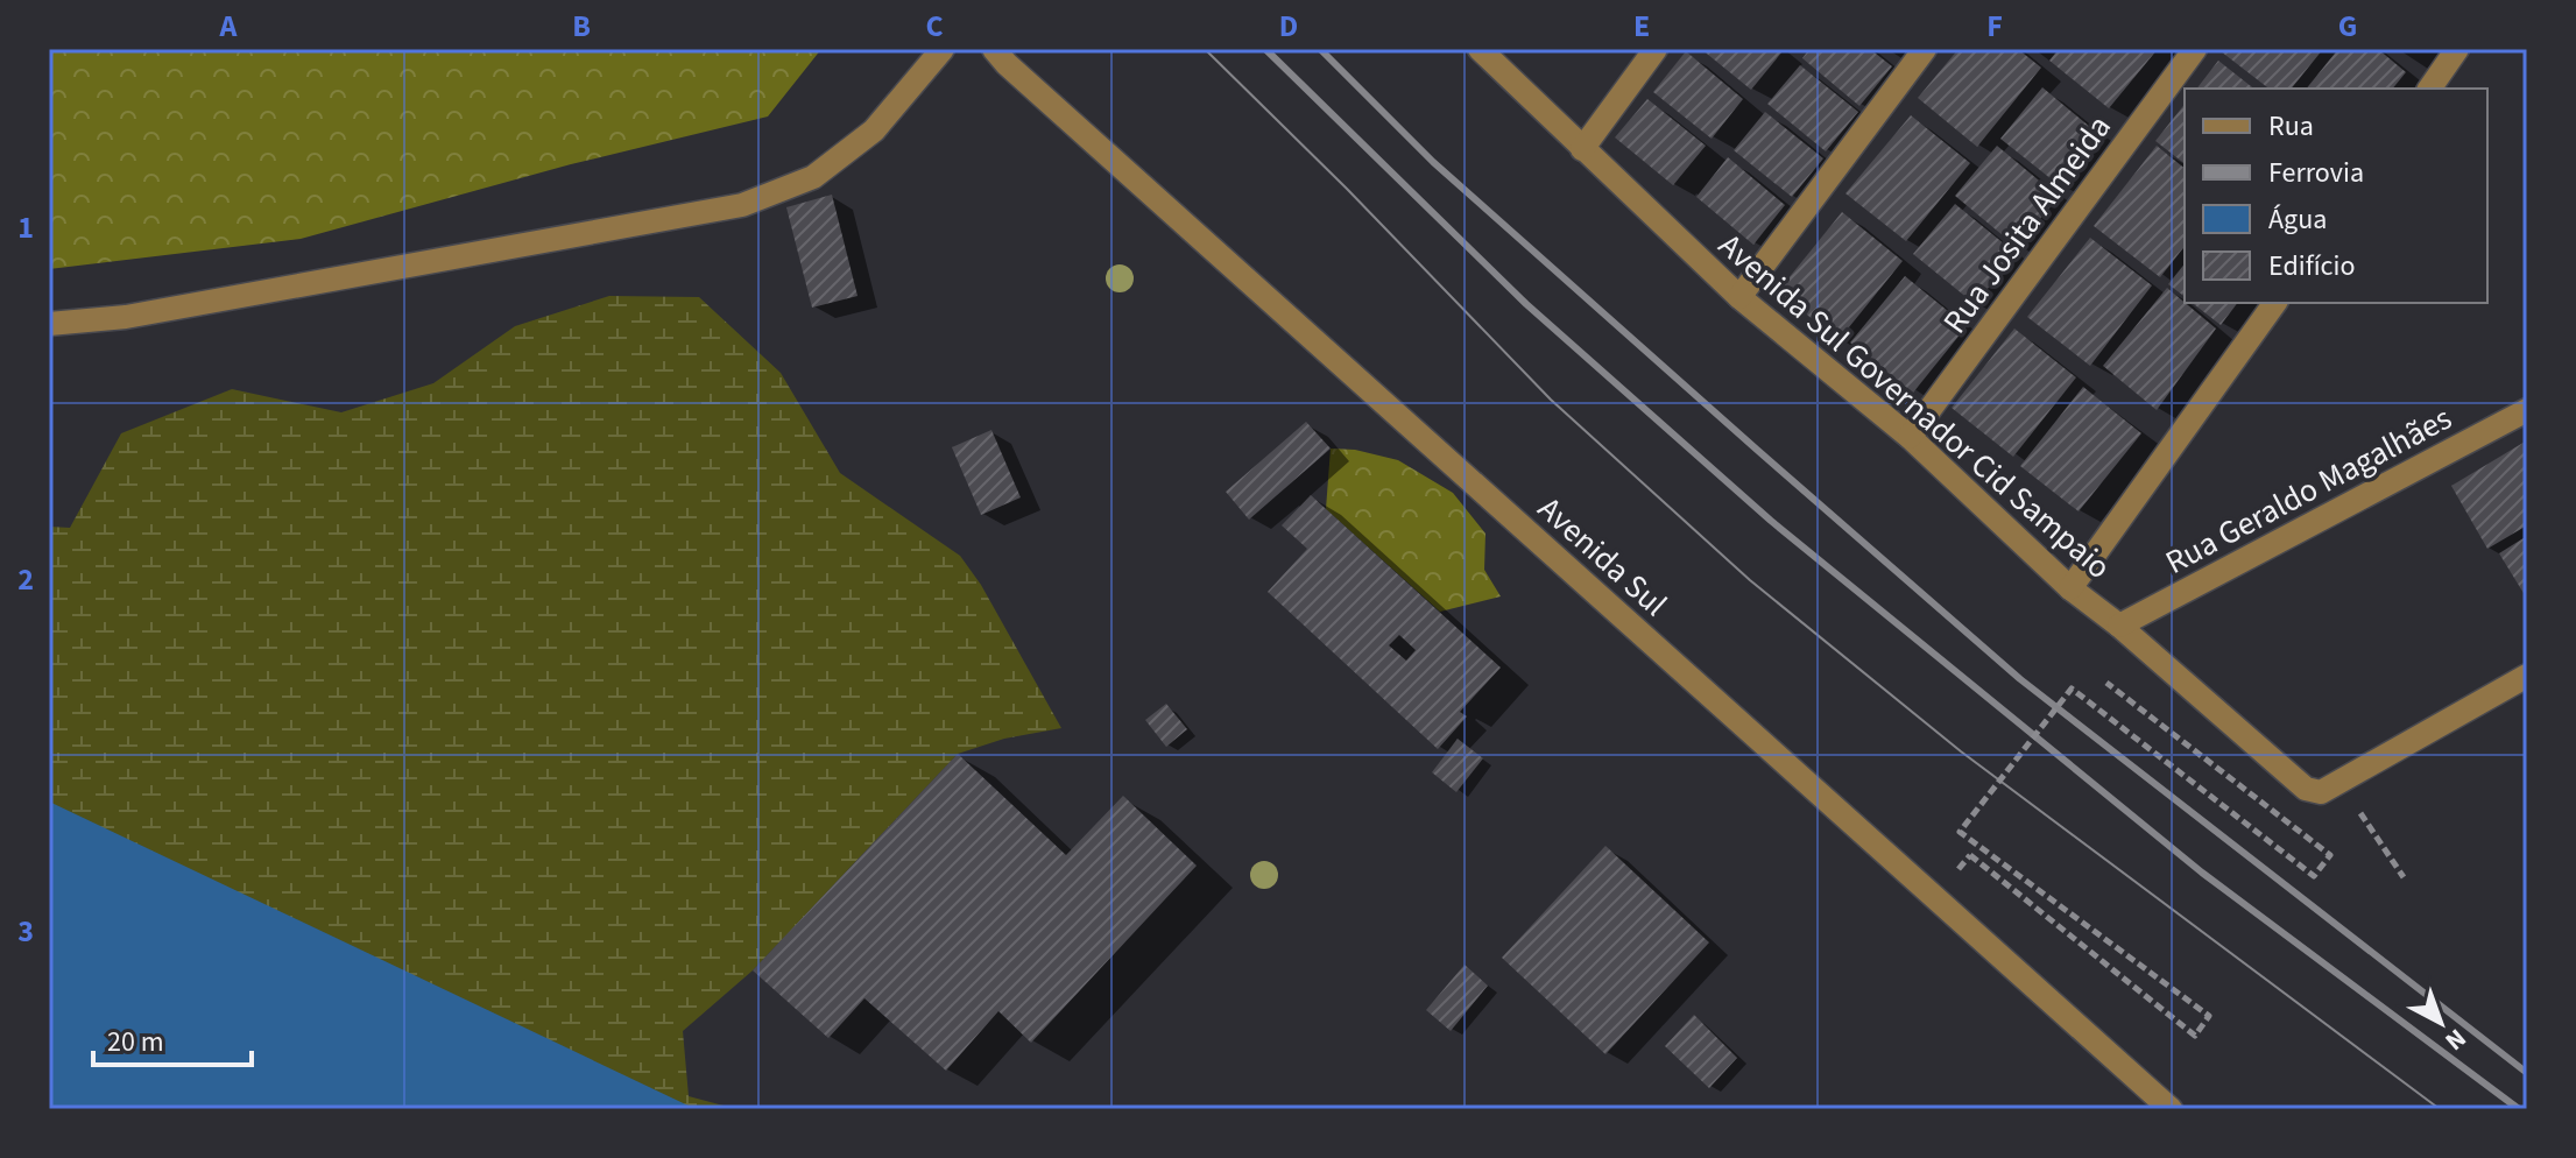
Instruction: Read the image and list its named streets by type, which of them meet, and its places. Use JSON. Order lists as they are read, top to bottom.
{
  "streets": {
    "street": [
      "Rua Josita Almeida",
      "Avenida Sul Governador Cid Sampaio",
      "Rua Geraldo Magalhães",
      "Avenida Sul"
    ]
  },
  "crossings": [
    ["Rua Josita Almeida", "Avenida Sul Governador Cid Sampaio"],
    ["Avenida Sul Governador Cid Sampaio", "Rua Geraldo Magalhães"]
  ],
  "legend": [
    "Rua",
    "Ferrovia",
    "Água",
    "Edifício"
  ],
  "scale_bar": "20 m",
  "north": "bottom right",
  "grid": {
    "columns": [
      "A",
      "B",
      "C",
      "D",
      "E",
      "F",
      "G"
    ],
    "rows": ["1", "2", "3"]
  }
}
